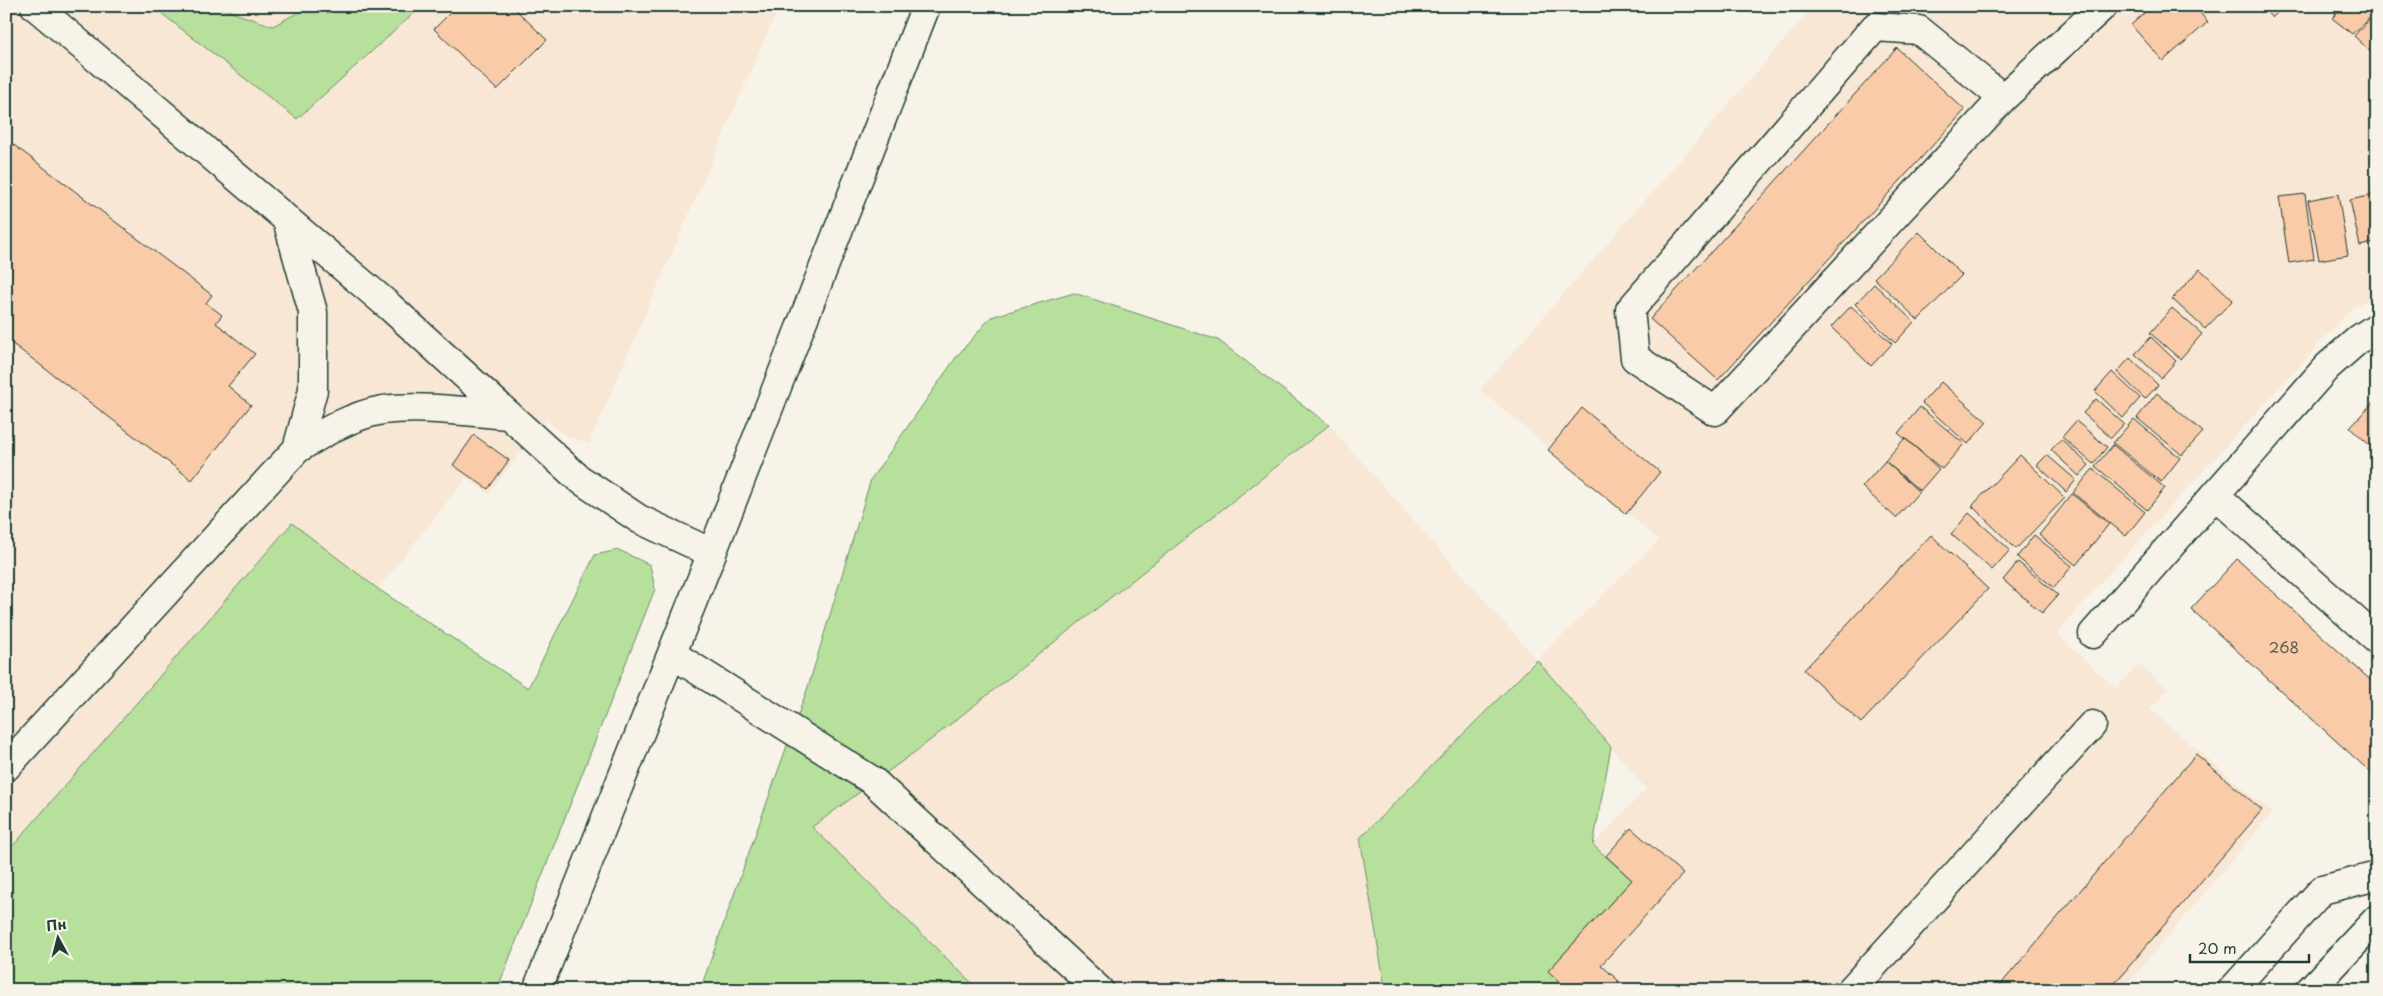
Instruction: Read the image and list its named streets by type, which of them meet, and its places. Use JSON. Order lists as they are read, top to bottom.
{
  "house_numbers": ["268"],
  "scale_bar": "20 m",
  "north": "top"
}
